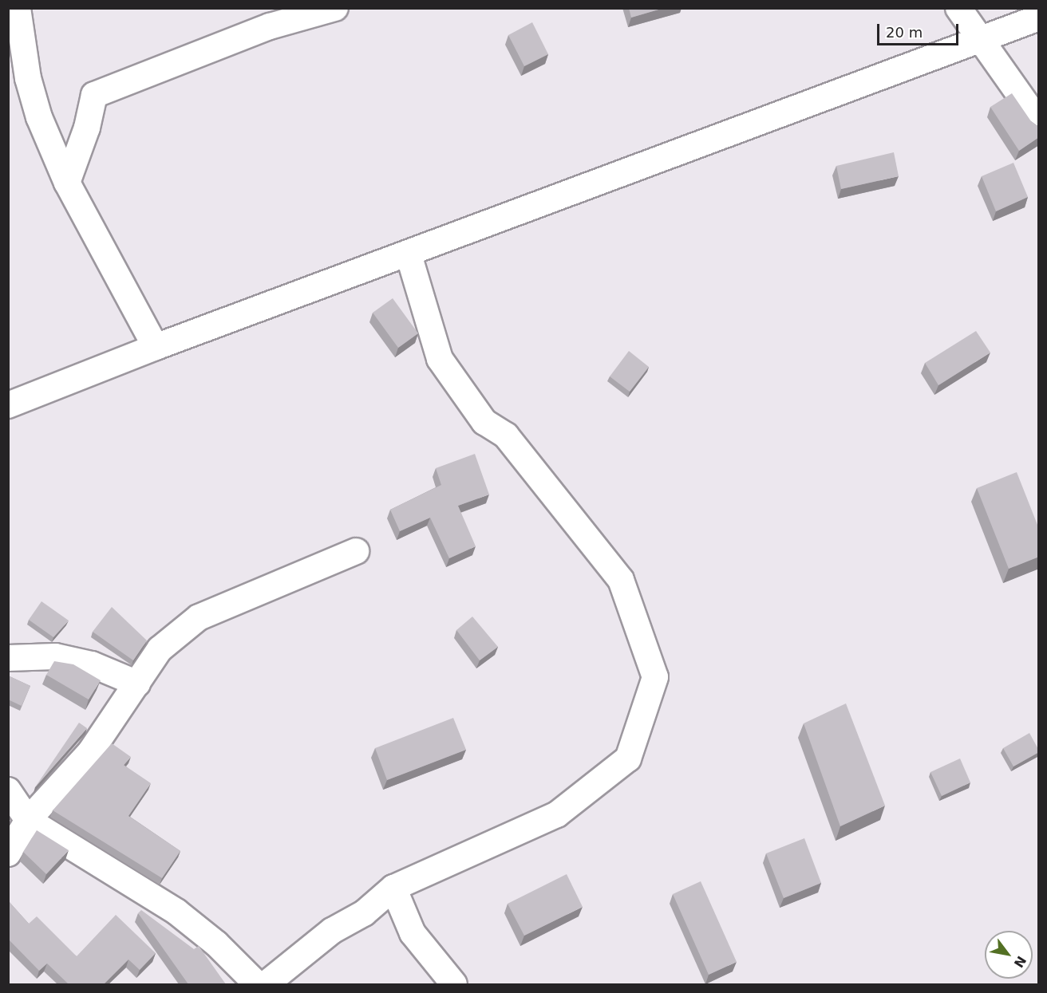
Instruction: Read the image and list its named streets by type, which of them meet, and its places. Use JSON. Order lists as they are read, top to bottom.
{
  "scale_bar": "20 m",
  "north": "bottom right"
}
